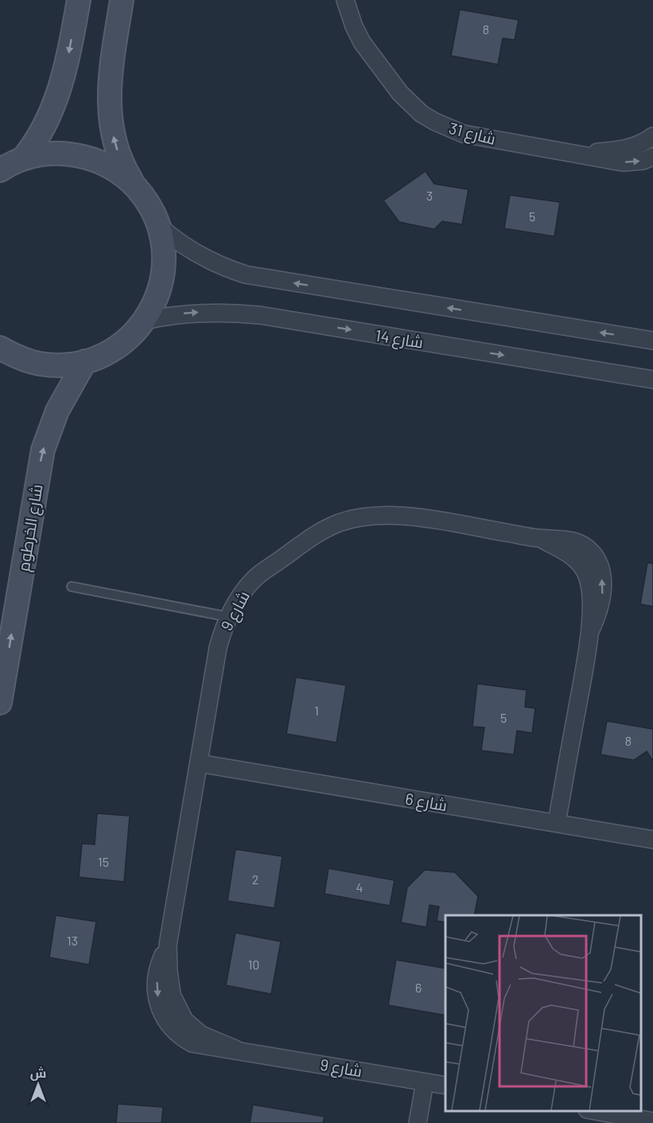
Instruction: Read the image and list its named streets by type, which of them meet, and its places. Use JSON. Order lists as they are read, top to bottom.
{
  "streets": {
    "main road": ["شارع الخرطوم"],
    "street": [
      "شارع 31",
      "شارع 14",
      "شارع 9",
      "شارع 6"
    ]
  },
  "crossings": [
    ["شارع 9", "شارع 6"]
  ],
  "one_way": ["شارع الخرطوم"],
  "house_numbers": [
    "8",
    "3",
    "5",
    "1",
    "5",
    "8",
    "15",
    "2",
    "4",
    "13",
    "10",
    "6"
  ],
  "north": "top"
}
